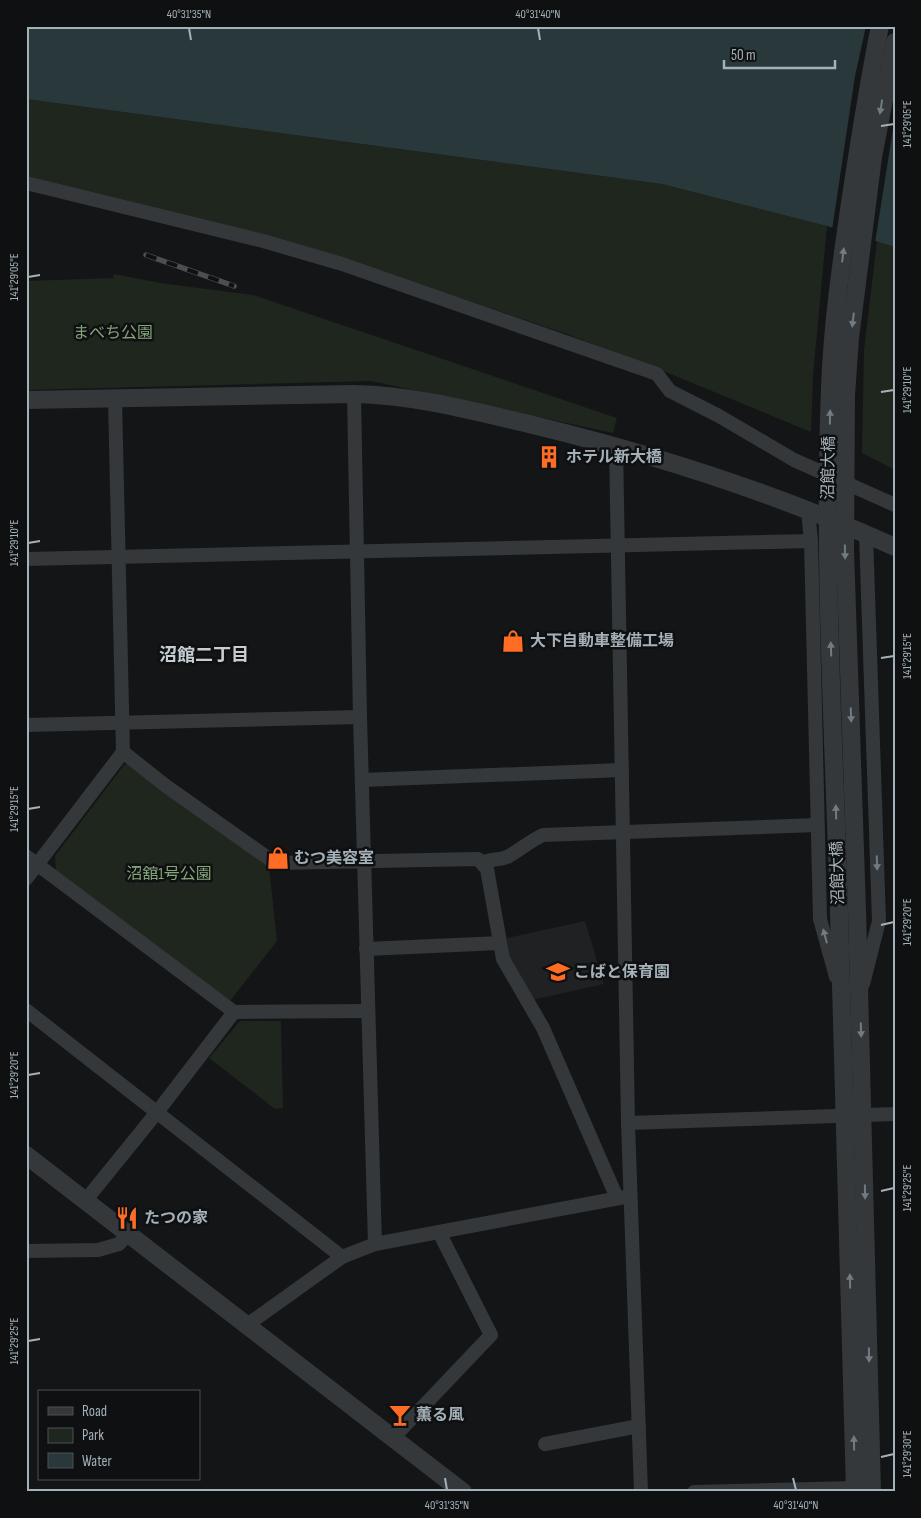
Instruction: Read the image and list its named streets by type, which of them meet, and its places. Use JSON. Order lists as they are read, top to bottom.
{
  "streets": {
    "street": ["沼館大橋"]
  },
  "districts": ["沼館二丁目"],
  "parks": ["まべち公園", "沼舘1号公園"],
  "places": {
    "building": ["ホテル新大橋"],
    "shop": ["大下自動車整備工場", "むつ美容室"],
    "school or university": ["こばと保育園"],
    "restaurant": ["たつの家"],
    "bar": ["薫る風"]
  },
  "legend": ["Road", "Park", "Water"],
  "scale_bar": "50 m",
  "coordinates": [
    "40°31'35\"N",
    "40°31'40\"N",
    "141°29'05\"E",
    "141°29'10\"E",
    "141°29'15\"E",
    "141°29'20\"E",
    "141°29'25\"E",
    "141°29'30\"E"
  ]
}
